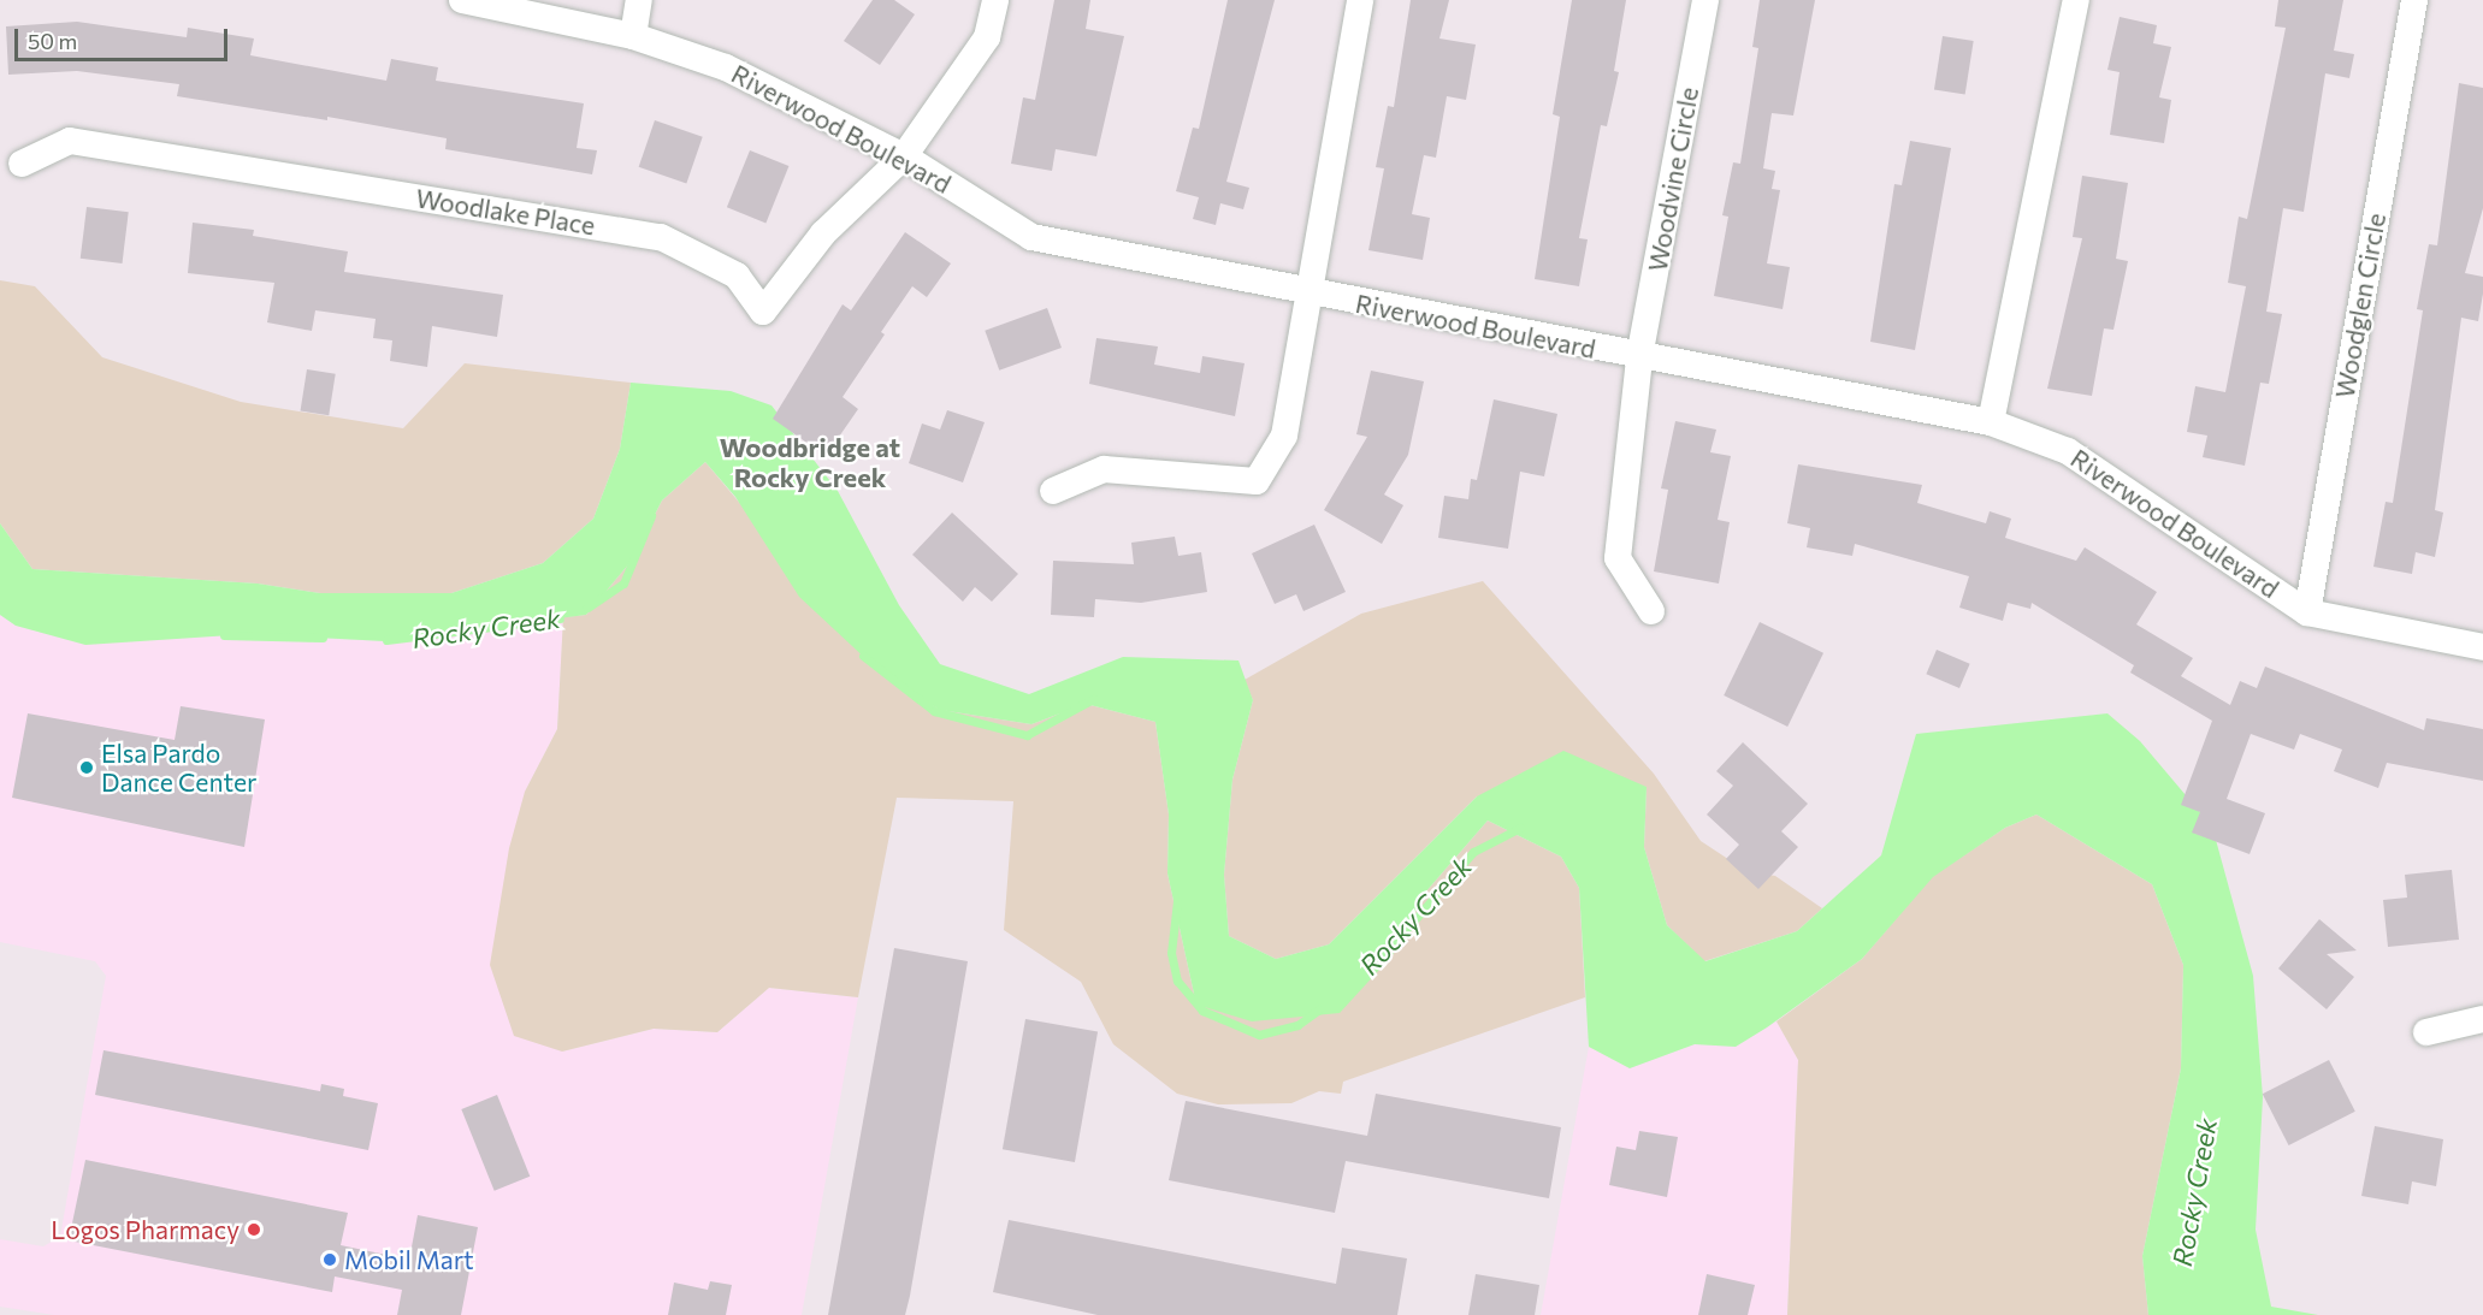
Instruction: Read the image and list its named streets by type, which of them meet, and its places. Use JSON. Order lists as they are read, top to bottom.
{
  "streets": {
    "street": [
      "Riverwood Boulevard",
      "Woodvine Circle",
      "Woodlake Place",
      "Woodglen Circle"
    ]
  },
  "crossings": [
    ["Riverwood Boulevard", "Woodvine Circle"],
    ["Riverwood Boulevard", "Woodlake Place"],
    ["Riverwood Boulevard", "Woodglen Circle"]
  ],
  "districts": ["Woodbridge at Rocky Creek"],
  "water": ["Rocky Creek"],
  "places": ["Elsa Pardo Dance Center", "Logos Pharmacy", "Mobil Mart"],
  "scale_bar": "50 m"
}
